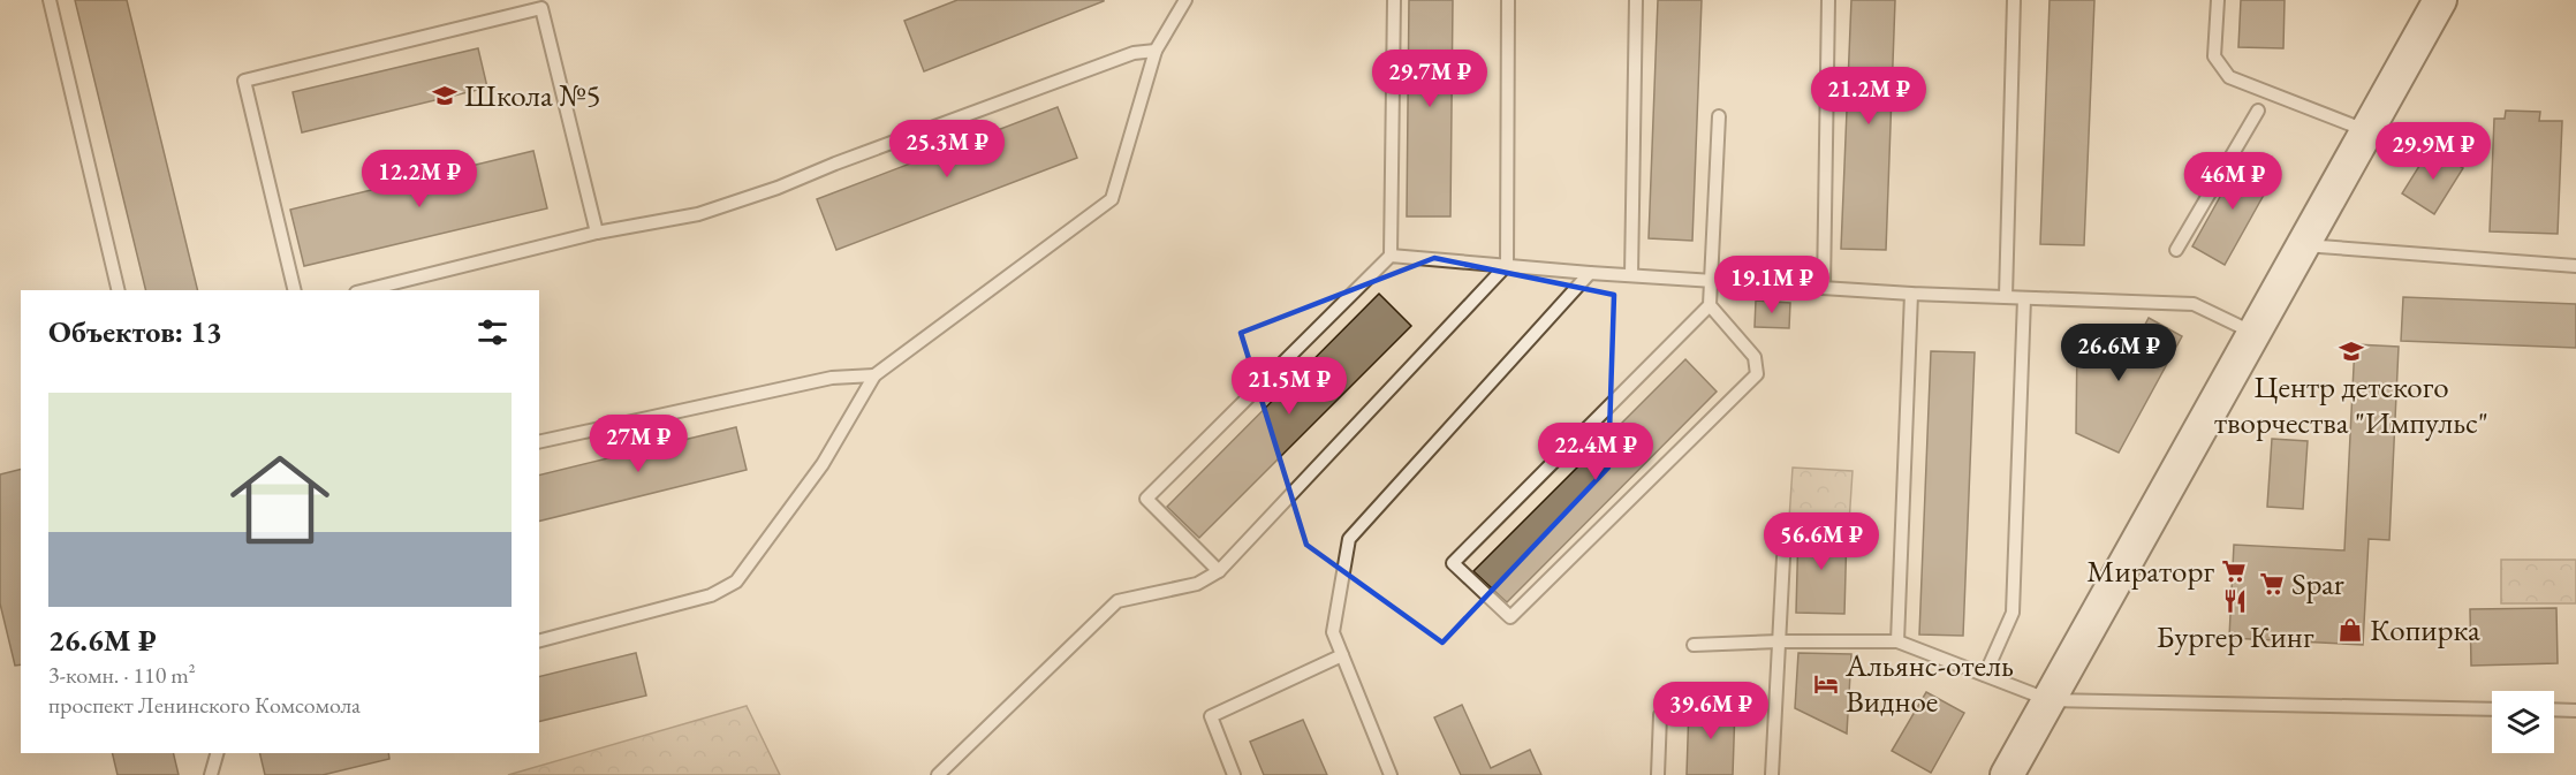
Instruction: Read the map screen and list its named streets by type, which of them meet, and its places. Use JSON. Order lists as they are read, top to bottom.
{
  "places": {
    "school or university": ["Школа №5", "Центр детского творчества \"Импульс\""],
    "supermarket": ["Мираторг", "Spar"],
    "restaurant": ["Бургер Кинг"],
    "shop": ["Копирка"],
    "hotel": ["Альянс-отель Видное"]
  },
  "page": {
    "price": [
      "29.7M ₽",
      "21.2M ₽",
      "25.3M ₽",
      "29.9M ₽",
      "12.2M ₽",
      "46M ₽",
      "19.1M ₽",
      "26.6M ₽",
      "21.5M ₽",
      "27M ₽",
      "22.4M ₽",
      "56.6M ₽",
      "39.6M ₽"
    ],
    "heading": "Объектов: 13",
    "list": [
      {
        "name": "26.6M ₽",
        "note": "3-комн. · 110 m² · проспект Ленинского Комсомола"
      }
    ]
  }
}
